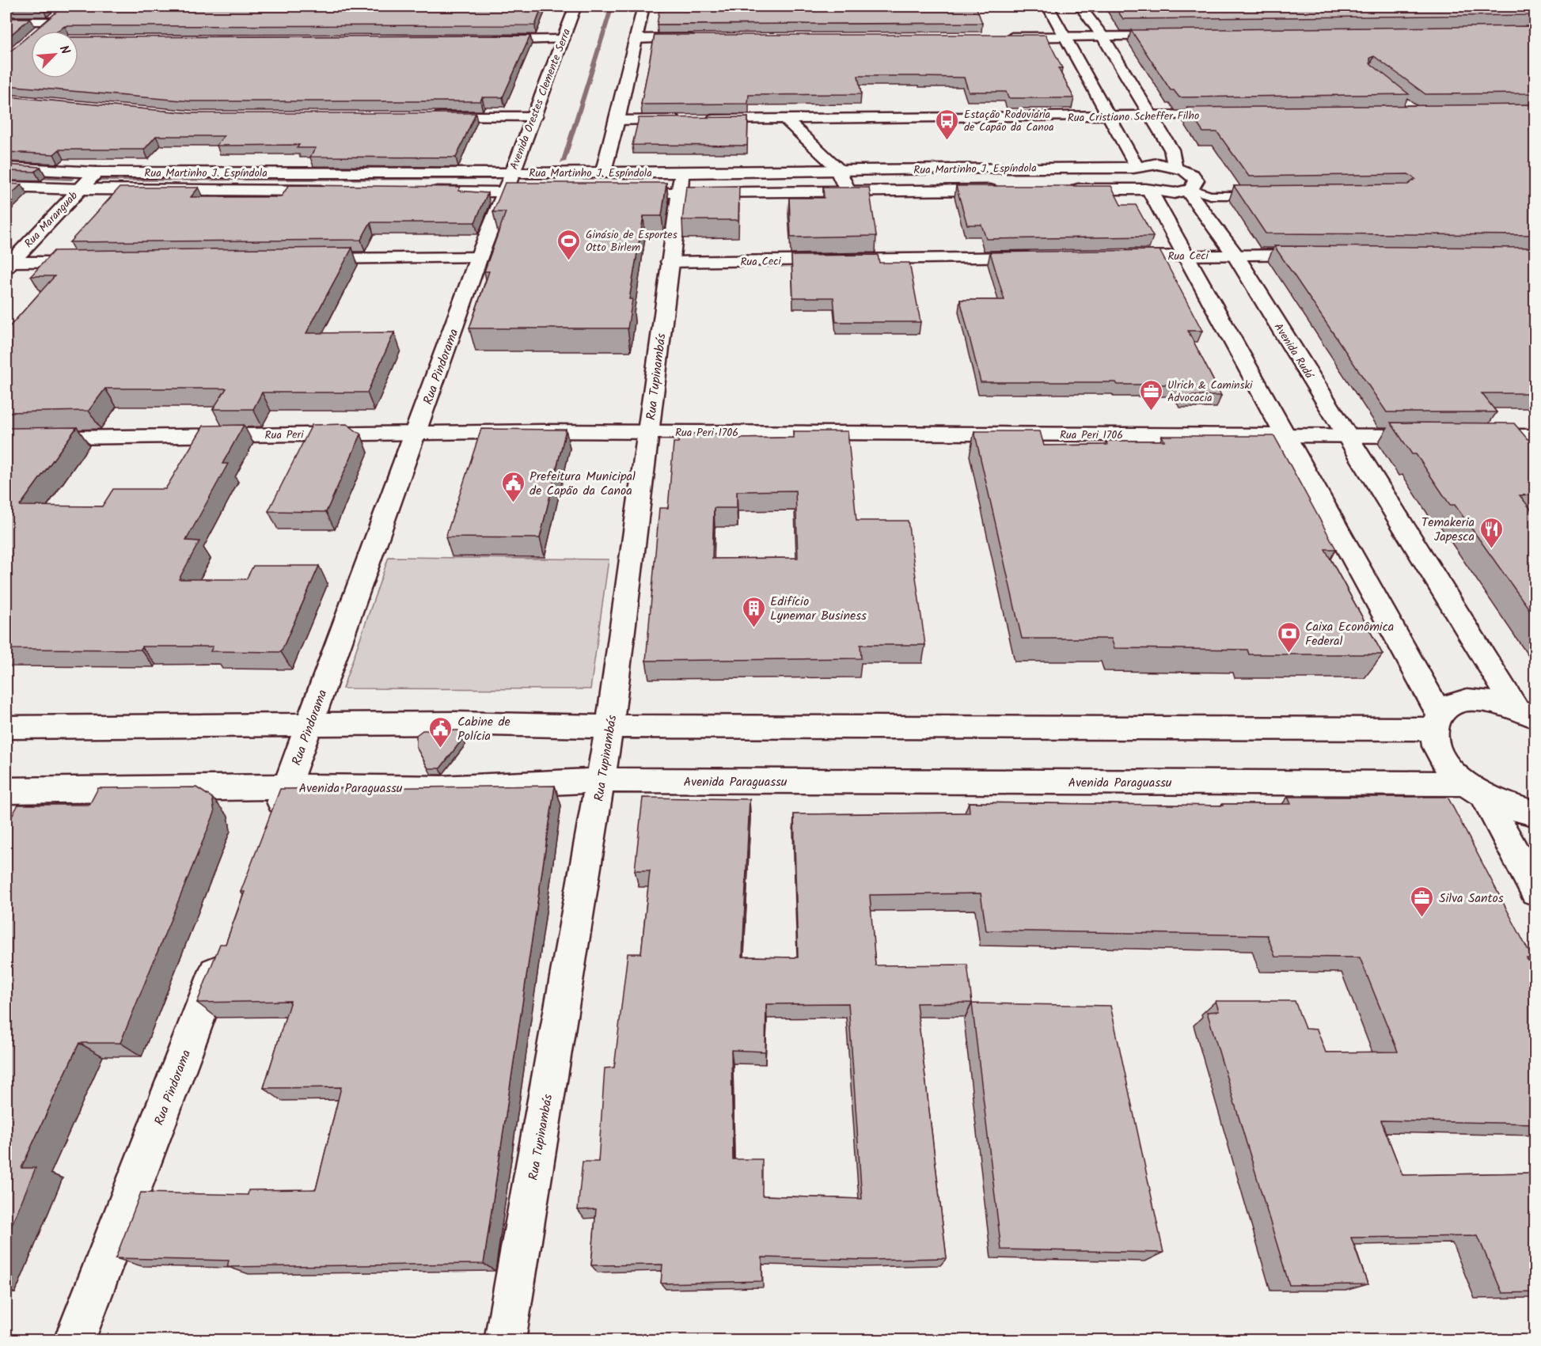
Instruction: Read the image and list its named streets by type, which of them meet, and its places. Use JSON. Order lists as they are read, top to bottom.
{
  "streets": {
    "main road": [
      "Avenida Orestes Clemente Serra",
      "Rua Cristiano Scheffer Filho",
      "Rua Martinho J. Espíndola",
      "Rua Maranguab",
      "Rua Ceci",
      "Avenida Rudá",
      "Rua Pindorama",
      "Rua Tupinambás",
      "Rua Peri 1706",
      "Rua Peri",
      "Avenida Paraguassu"
    ]
  },
  "crossings": [
    ["Avenida Orestes Clemente Serra", "Rua Martinho J. Espíndola"],
    ["Avenida Orestes Clemente Serra", "Rua Pindorama"],
    ["Rua Martinho J. Espíndola", "Rua Maranguab"],
    ["Rua Martinho J. Espíndola", "Avenida Rudá"],
    ["Rua Martinho J. Espíndola", "Rua Pindorama"],
    ["Rua Martinho J. Espíndola", "Rua Tupinambás"],
    ["Rua Ceci", "Avenida Rudá"],
    ["Rua Ceci", "Rua Tupinambás"],
    ["Avenida Rudá", "Rua Peri 1706"],
    ["Rua Pindorama", "Rua Peri"],
    ["Rua Pindorama", "Avenida Paraguassu"],
    ["Rua Tupinambás", "Rua Peri 1706"],
    ["Rua Tupinambás", "Rua Peri"],
    ["Rua Tupinambás", "Avenida Paraguassu"],
    ["Rua Peri 1706", "Rua Peri"]
  ],
  "places": {
    "bus stop": ["Estação Rodoviária de Capão da Canoa"],
    "sports": ["Ginásio de Esportes Otto Birlem"],
    "office": ["Ulrich & Caminski Advocacia", "Silva Santos"],
    "public building": ["Prefeitura Municipal de Capão da Canoa", "Cabine de Polícia"],
    "restaurant": ["Temakeria Japesca"],
    "building": ["Edifício Lynemar Business"],
    "bank": ["Caixa Econômica Federal"]
  },
  "north": "top right"
}
